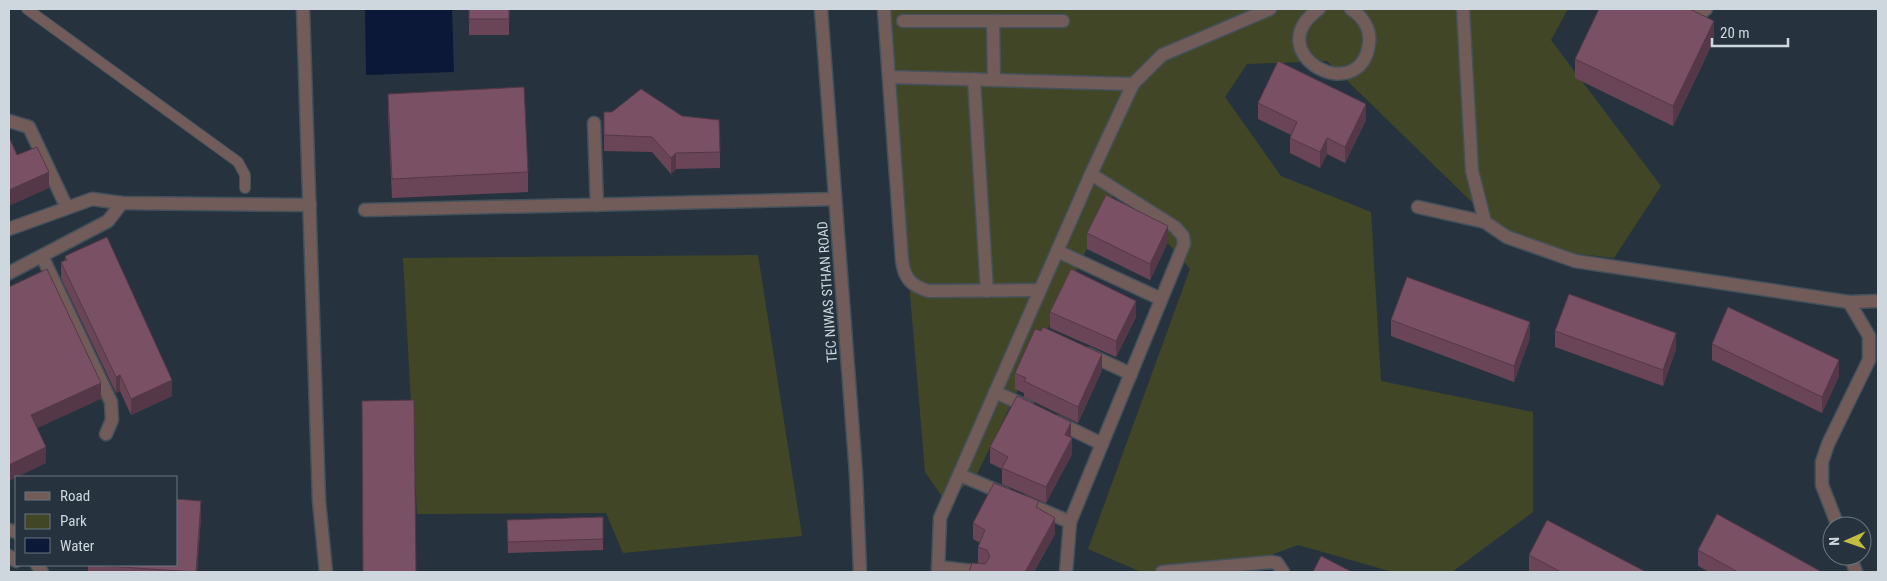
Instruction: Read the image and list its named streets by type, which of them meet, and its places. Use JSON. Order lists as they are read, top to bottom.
{
  "streets": {
    "street": ["TEC NIWAS STHAN ROAD"]
  },
  "legend": ["Road", "Park", "Water"],
  "scale_bar": "20 m",
  "north": "left"
}
